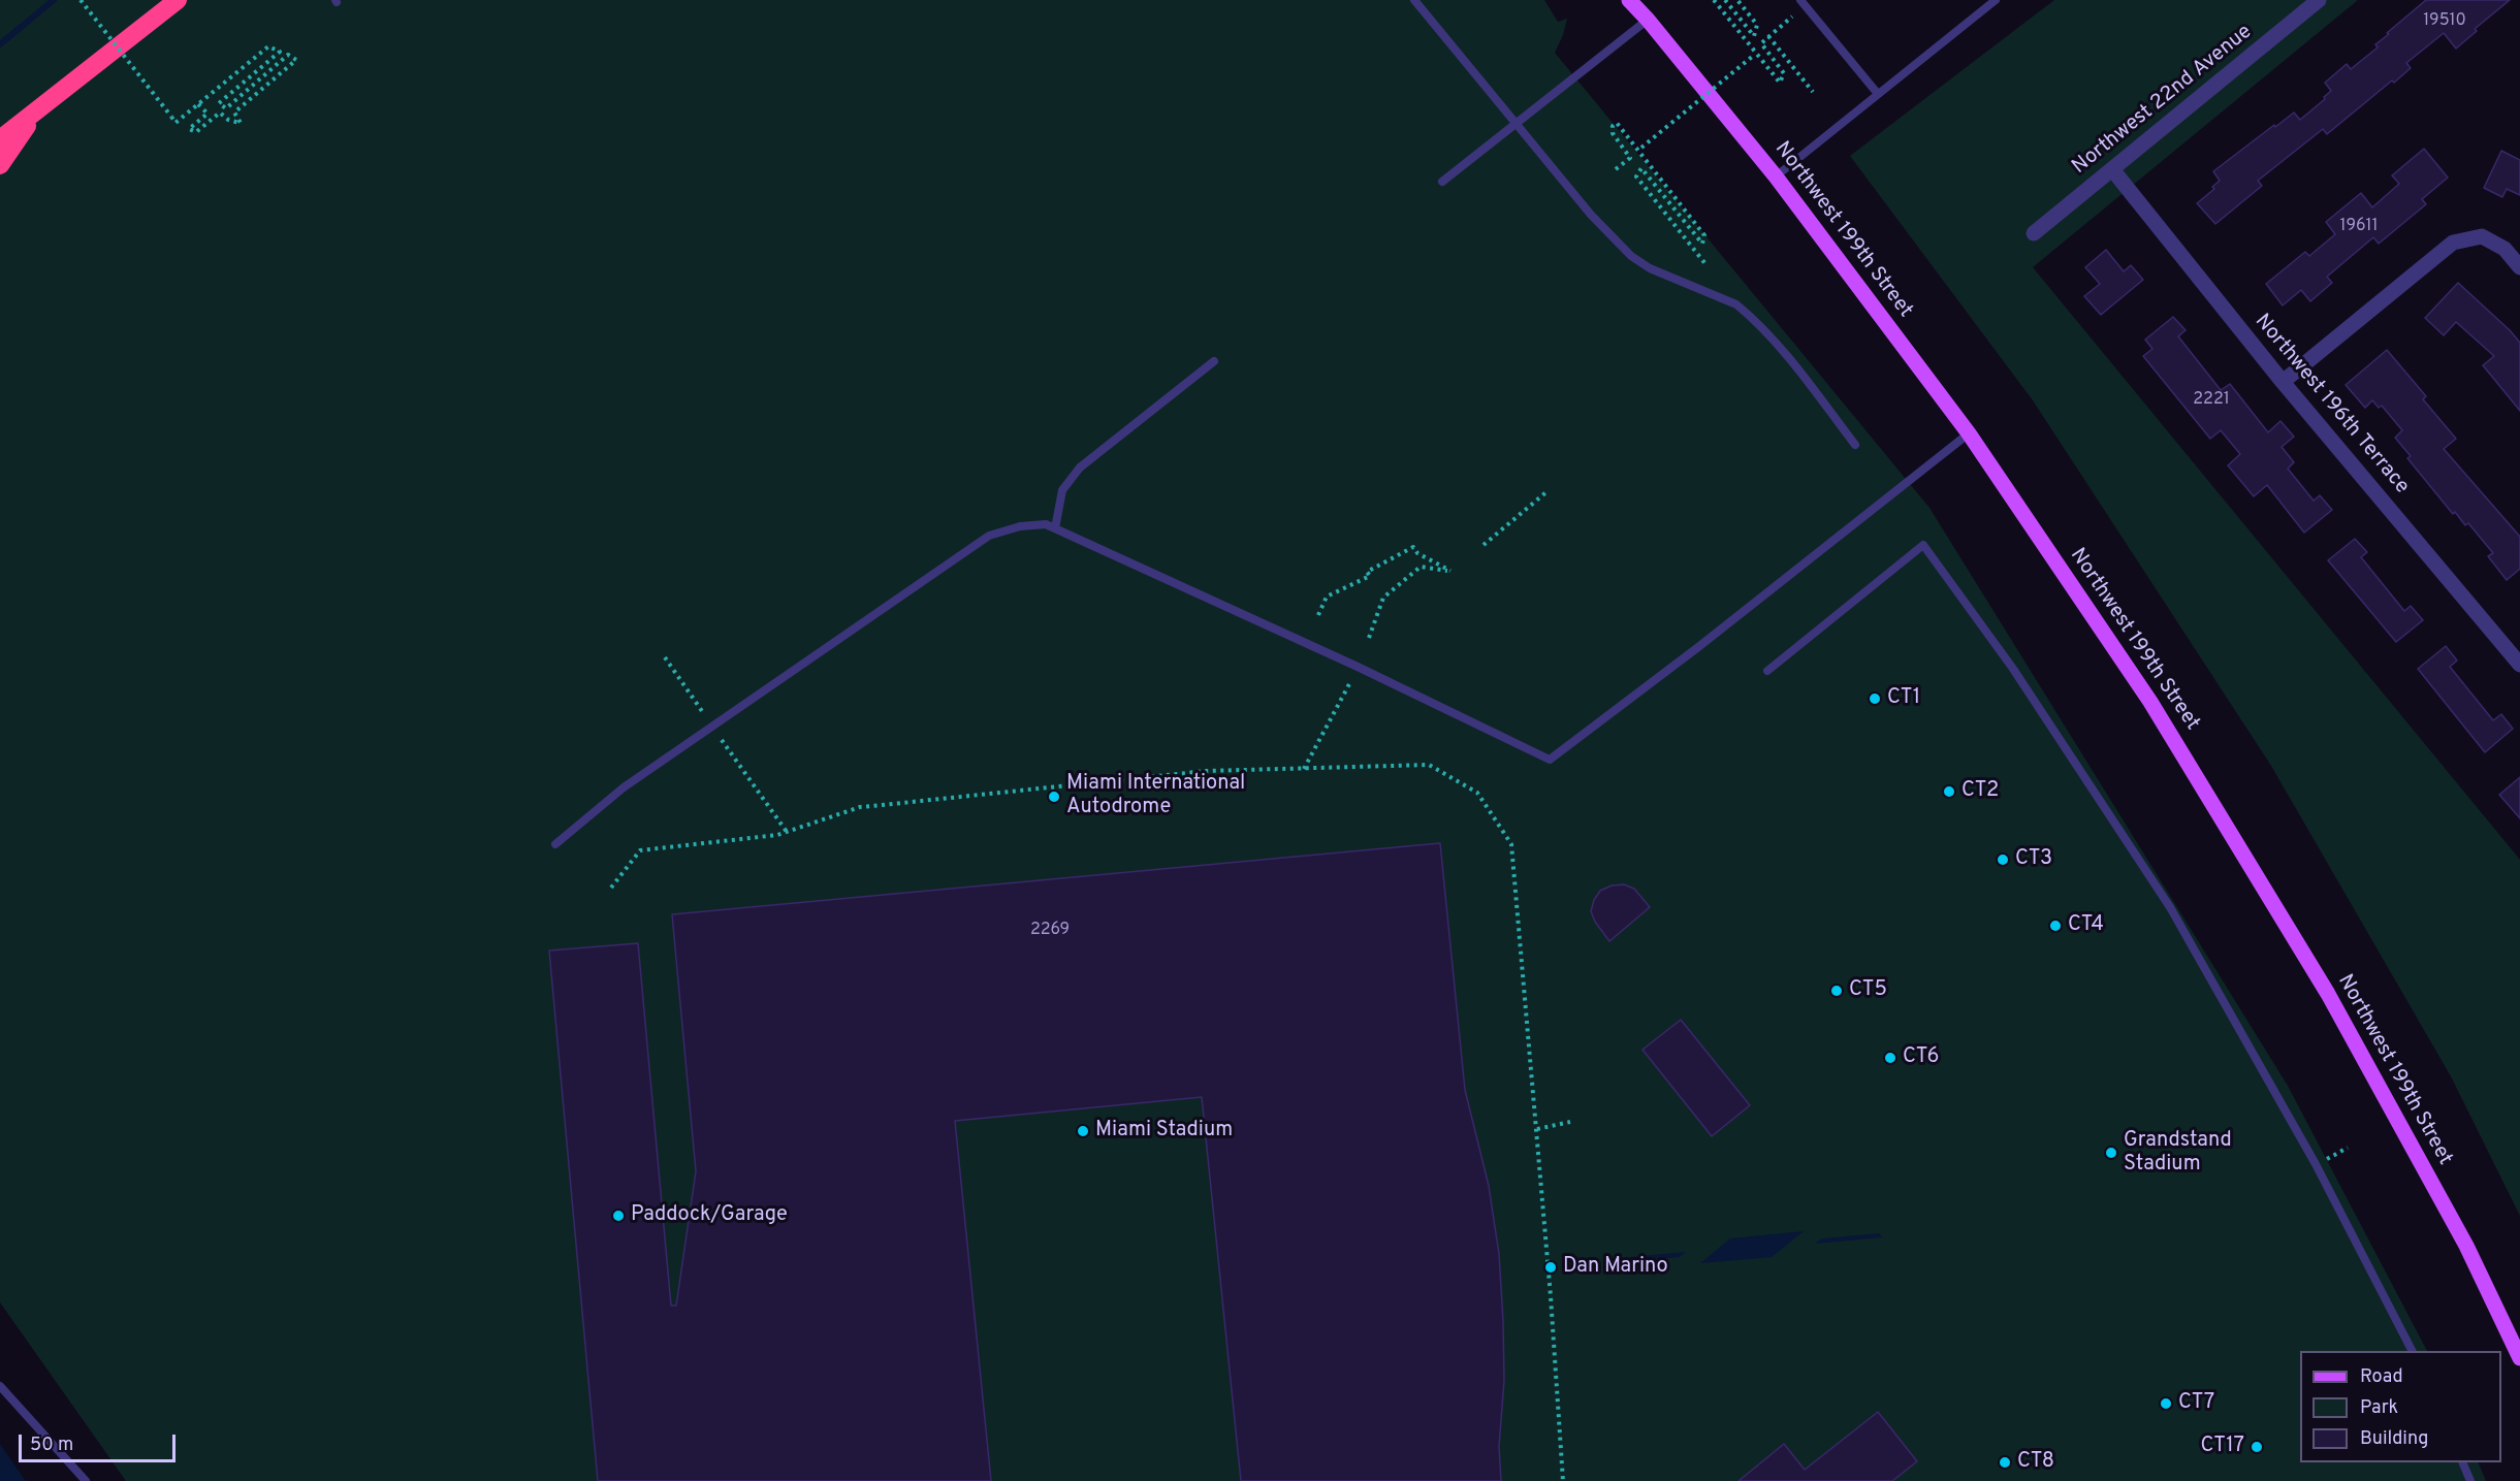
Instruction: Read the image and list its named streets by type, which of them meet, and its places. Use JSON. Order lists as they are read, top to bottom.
{
  "streets": {
    "main road": ["Northwest 199th Street"],
    "street": ["Northwest 22nd Avenue", "Northwest 196th Terrace"]
  },
  "crossings": [
    ["Northwest 22nd Avenue", "Northwest 196th Terrace"]
  ],
  "places": [
    "CT1",
    "CT2",
    "Miami International Autodrome",
    "CT3",
    "CT4",
    "CT5",
    "CT6",
    "Miami Stadium",
    "Grandstand Stadium",
    "Paddock/Garage",
    "Dan Marino",
    "CT7",
    "CT17",
    "CT8"
  ],
  "house_numbers": [
    "19510",
    "19611",
    "2221",
    "2269"
  ],
  "legend": ["Road", "Park", "Building"],
  "scale_bar": "50 m"
}
